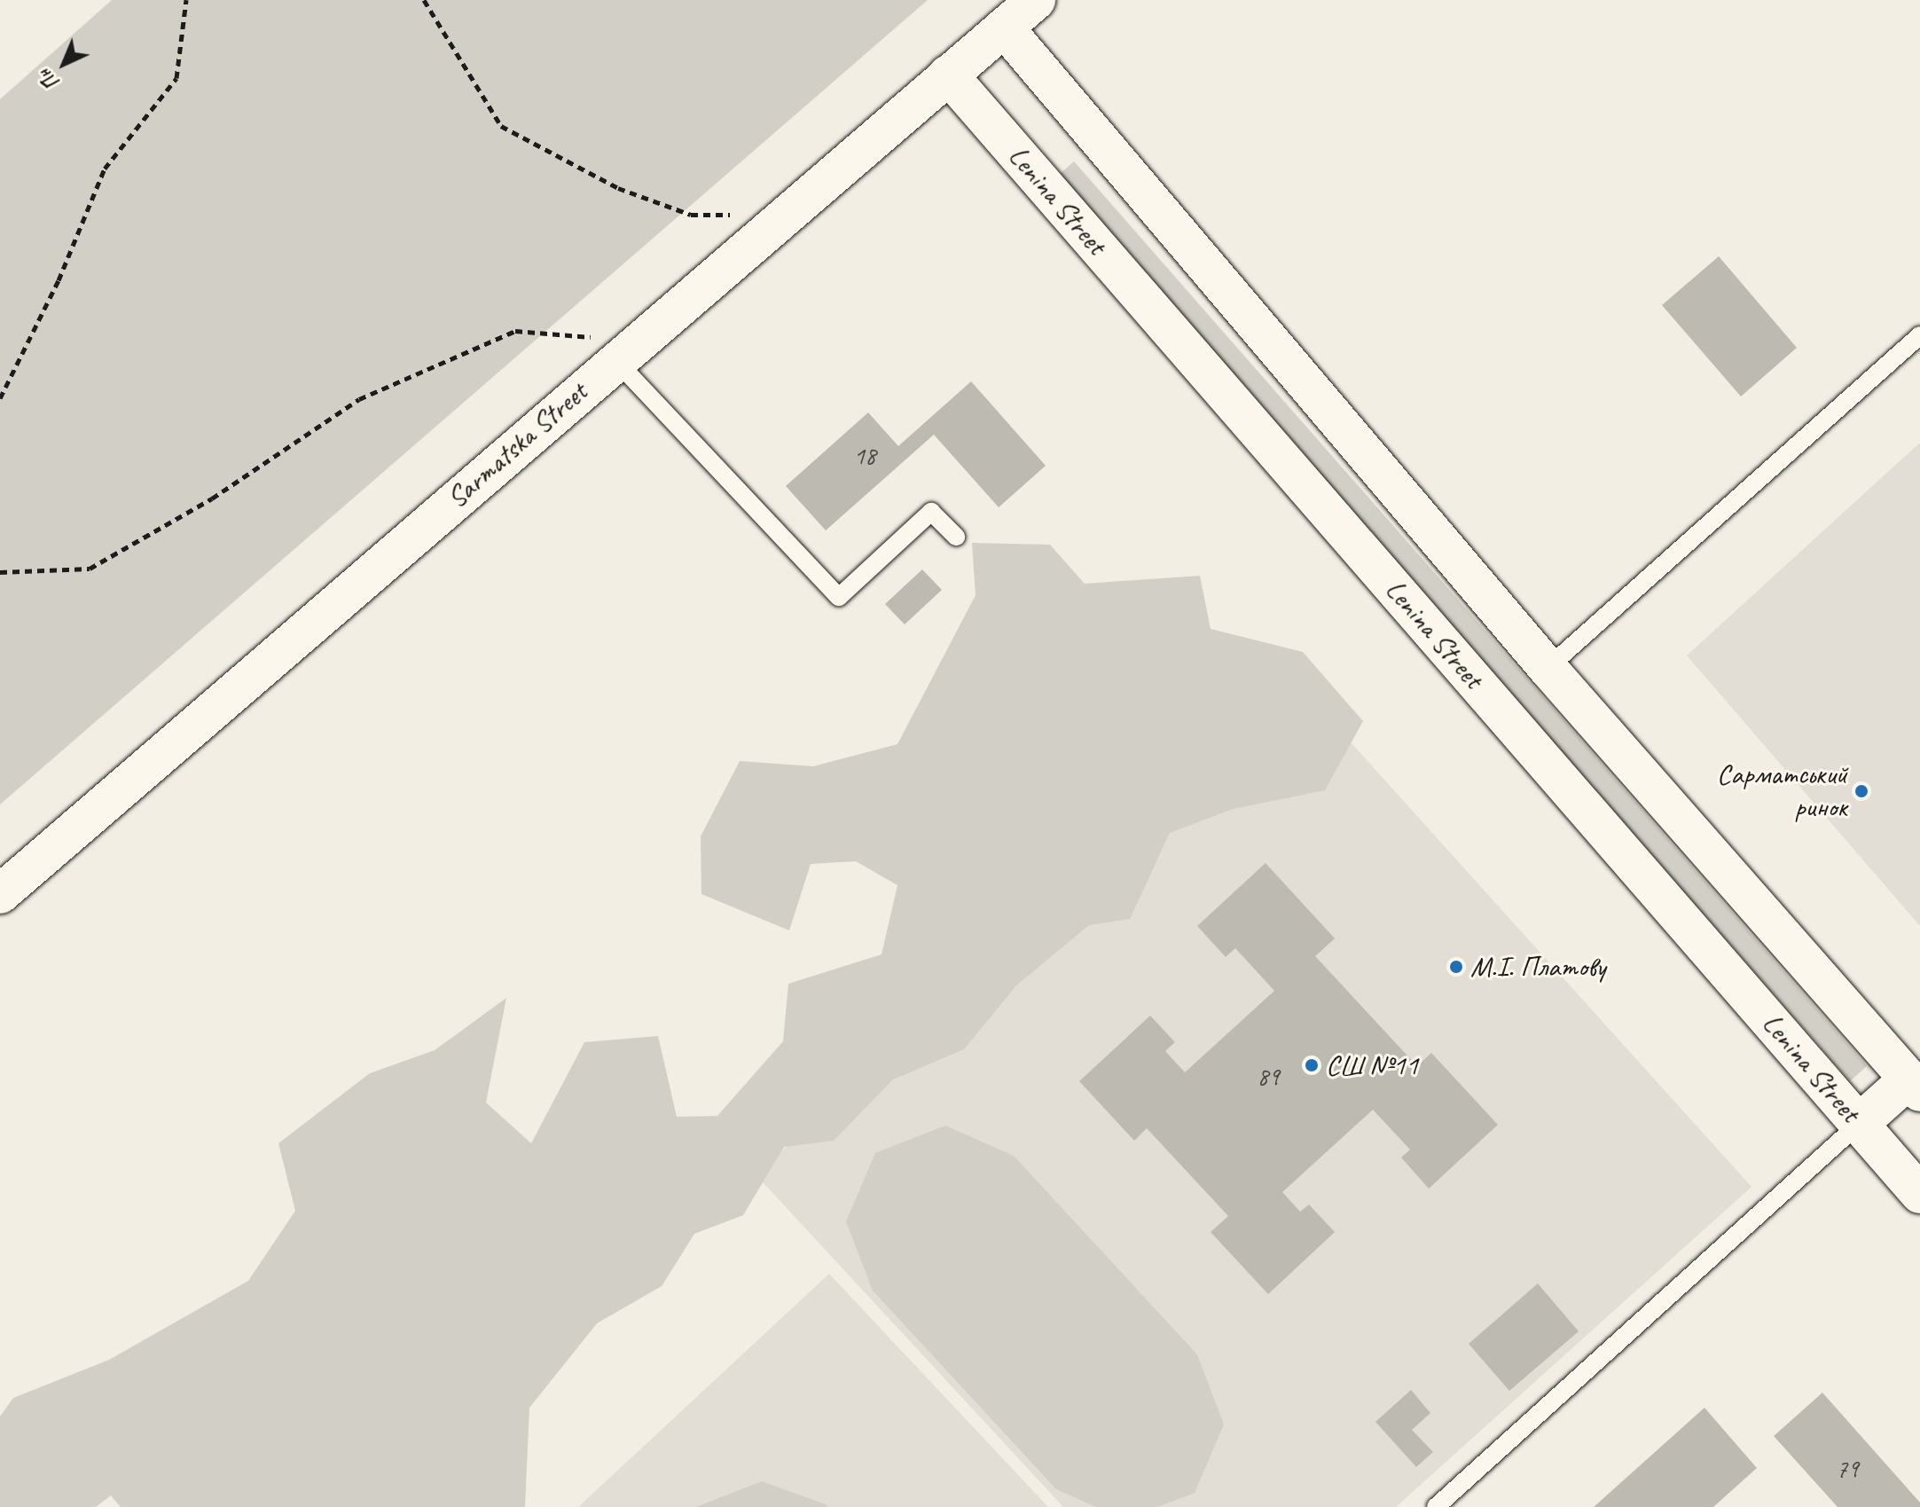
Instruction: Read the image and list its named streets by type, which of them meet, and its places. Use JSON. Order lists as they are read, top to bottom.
{
  "streets": {
    "street": ["Lenina Street", "Sarmatska Street"]
  },
  "crossings": [
    ["Lenina Street", "Sarmatska Street"]
  ],
  "places": ["Сарматський ринок", "М.І. Платову", "СШ №11"],
  "house_numbers": ["18", "89", "79"],
  "north": "bottom left"
}
